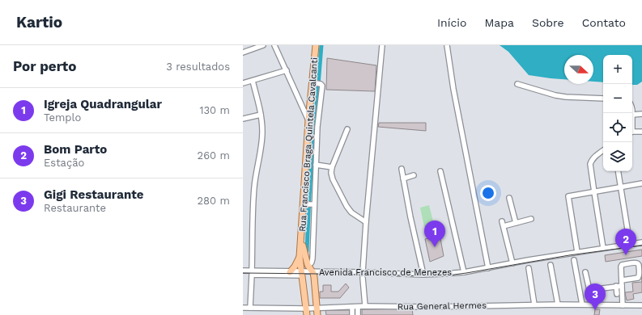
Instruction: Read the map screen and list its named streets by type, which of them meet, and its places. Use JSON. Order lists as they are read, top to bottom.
{
  "streets": {
    "main road": ["Rua Francisco Braga Quintela Cavalcanti"],
    "street": ["Avenida Francisco de Menezes", "Rua General Hermes"]
  },
  "crossings": [
    ["Rua Francisco Braga Quintela Cavalcanti", "Avenida Francisco de Menezes"],
    ["Rua Francisco Braga Quintela Cavalcanti", "Rua General Hermes"]
  ],
  "north": "right",
  "page": {
    "header": "Kartio",
    "nav": [
      "Início",
      "Mapa",
      "Sobre",
      "Contato"
    ],
    "heading": ["Por perto", "3 resultados"],
    "map_buttons": ["+", "−"],
    "list": [
      {
        "mark": "1",
        "name": "Igreja Quadrangular",
        "note": "Templo",
        "value": "130 m"
      },
      {
        "mark": "2",
        "name": "Bom Parto",
        "note": "Estação",
        "value": "260 m"
      },
      {
        "mark": "3",
        "name": "Gigi Restaurante",
        "note": "Restaurante",
        "value": "280 m"
      }
    ],
    "pins": ["1", "2", "3"]
  }
}
